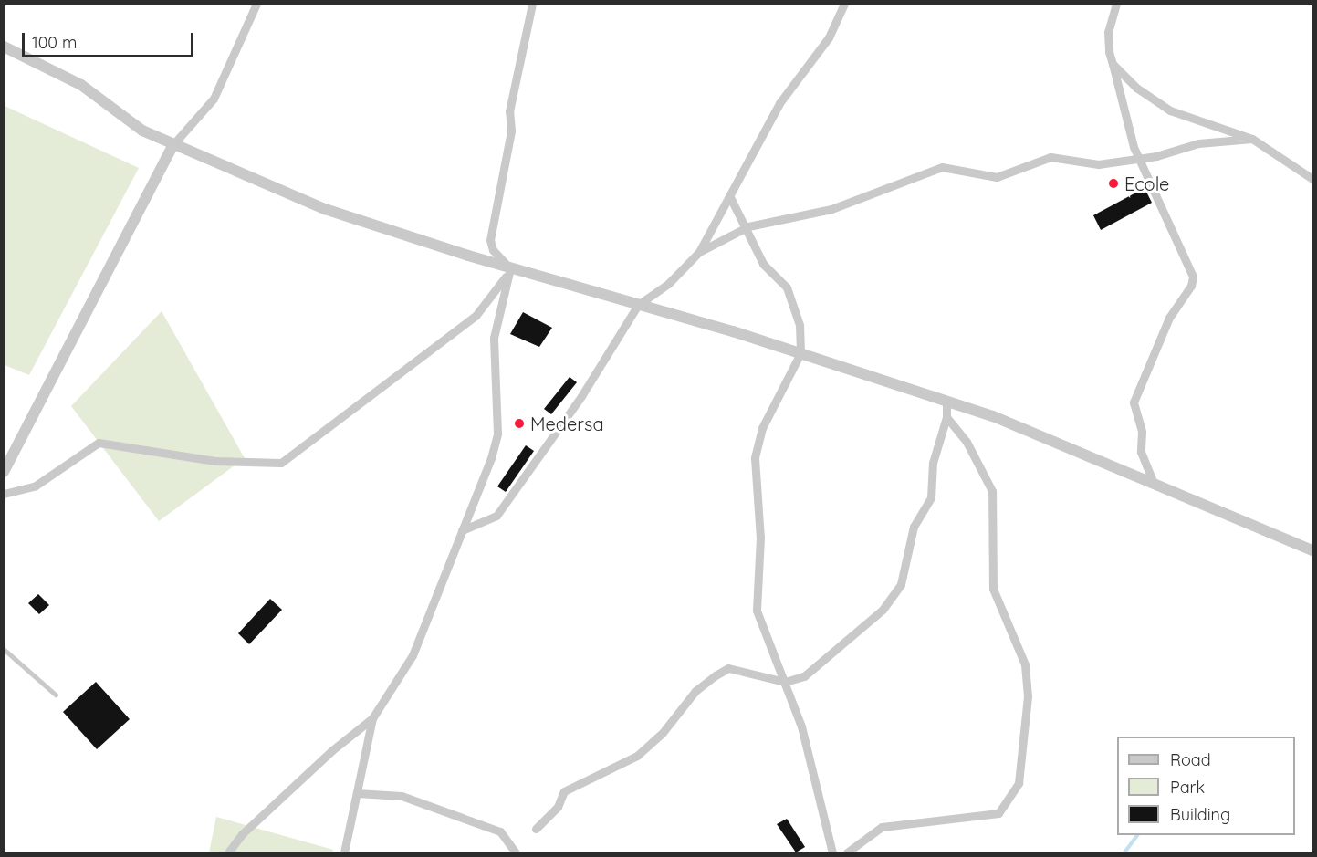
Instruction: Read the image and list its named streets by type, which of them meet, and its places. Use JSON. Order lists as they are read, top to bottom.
{
  "places": ["Ecole", "Medersa"],
  "legend": ["Road", "Park", "Building"],
  "scale_bar": "100 m"
}
